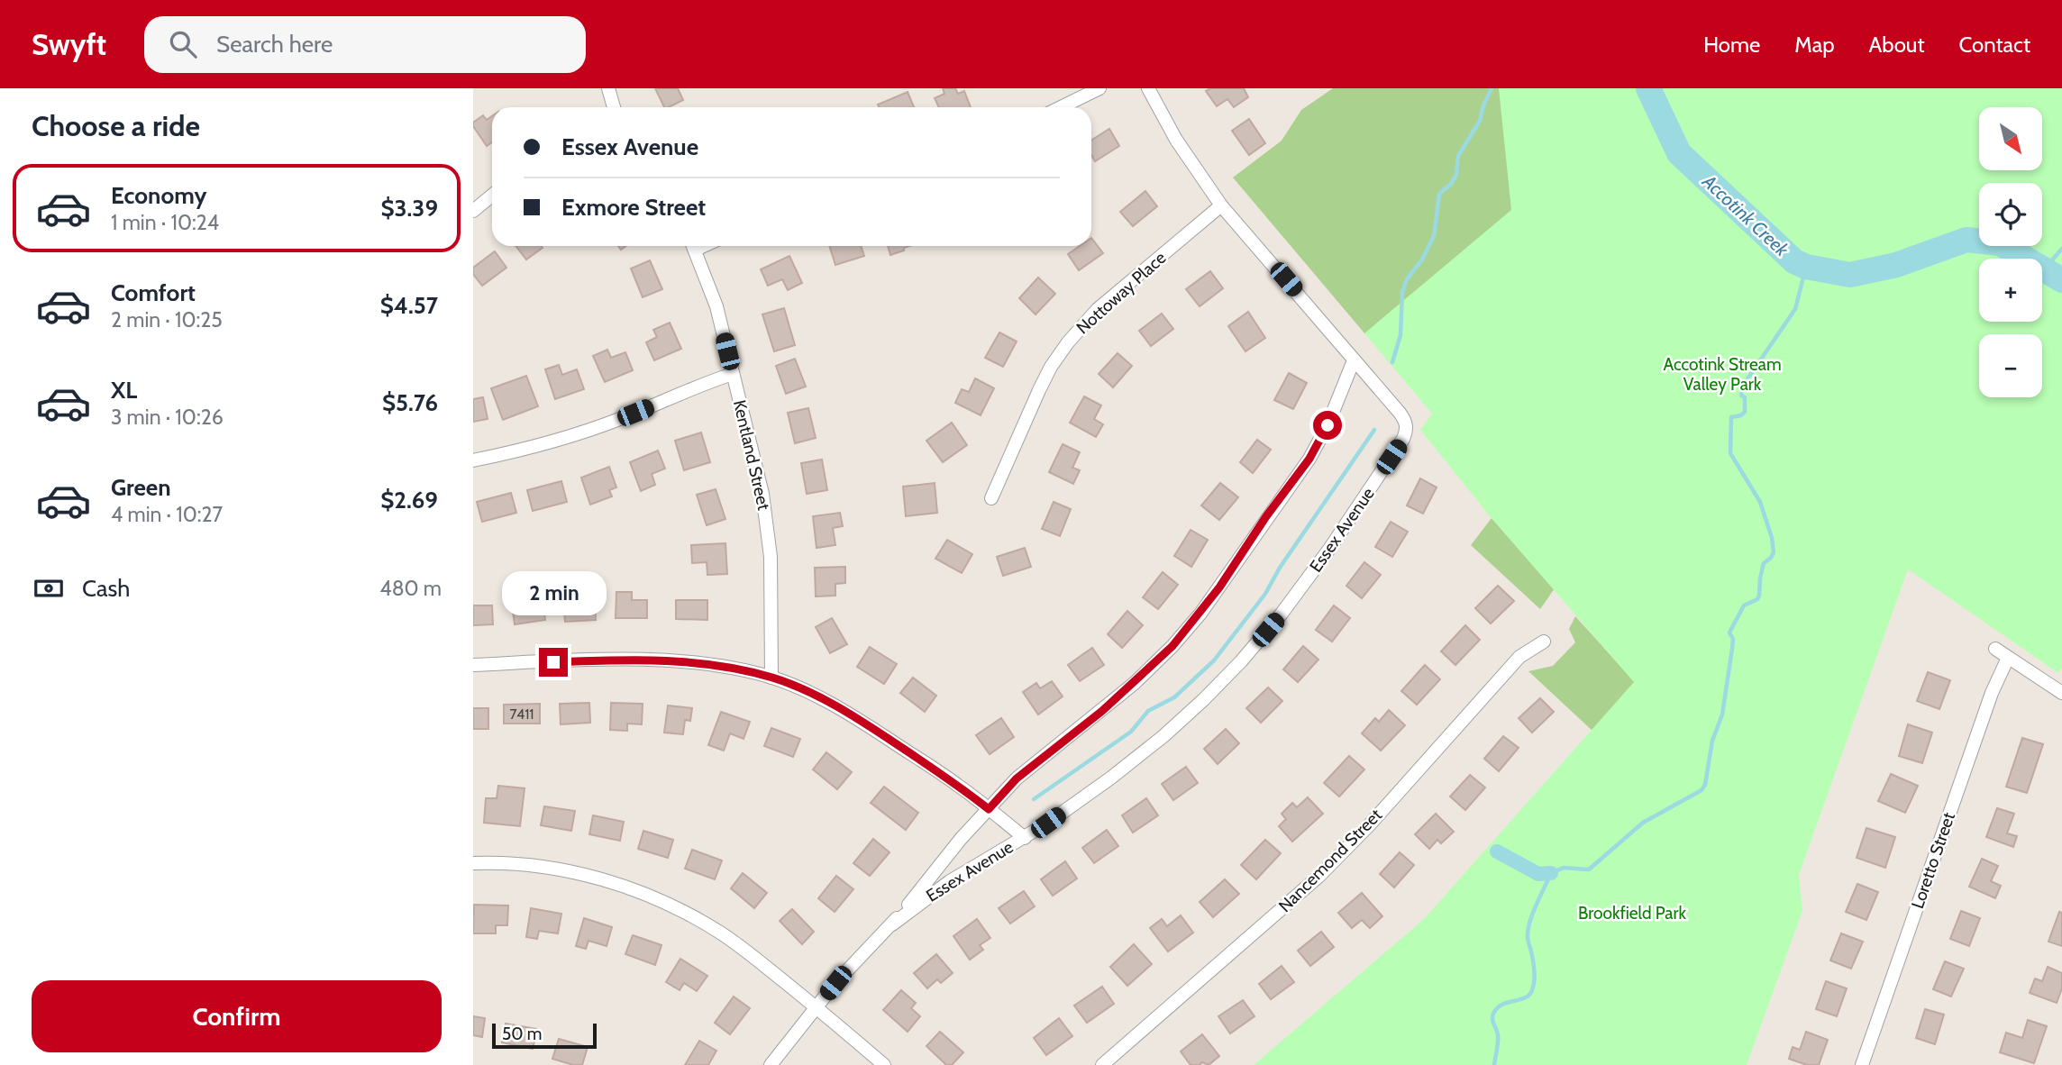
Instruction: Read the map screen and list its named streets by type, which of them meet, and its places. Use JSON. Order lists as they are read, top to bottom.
{
  "streets": {
    "street": [
      "Nottoway Place",
      "Kentland Street",
      "Essex Avenue",
      "Nancemond Street",
      "Loretto Street"
    ]
  },
  "water": ["Accotink Creek"],
  "parks": ["Accotink Stream Valley Park", "Brookfield Park"],
  "house_numbers": ["7411"],
  "scale_bar": "50 m",
  "north": "bottom right",
  "page": {
    "header": "Swyft",
    "search": "Search here",
    "nav": [
      "Home",
      "Map",
      "About",
      "Contact"
    ],
    "heading": "Choose a ride",
    "map_buttons": ["+", "−"],
    "banner": ["Essex Avenue", "Exmore Street"],
    "list": [
      {
        "name": "Economy",
        "note": "1 min · 10:24",
        "value": "$3.39"
      },
      {
        "name": "Comfort",
        "note": "2 min · 10:25",
        "value": "$4.57"
      },
      {
        "name": "XL",
        "note": "3 min · 10:26",
        "value": "$5.76"
      },
      {
        "name": "Green",
        "note": "4 min · 10:27",
        "value": "$2.69"
      }
    ],
    "pay": ["Cash", "480 m"],
    "bubble": "2 min",
    "buttons": "Confirm",
    "scale": "50 m"
  }
}
